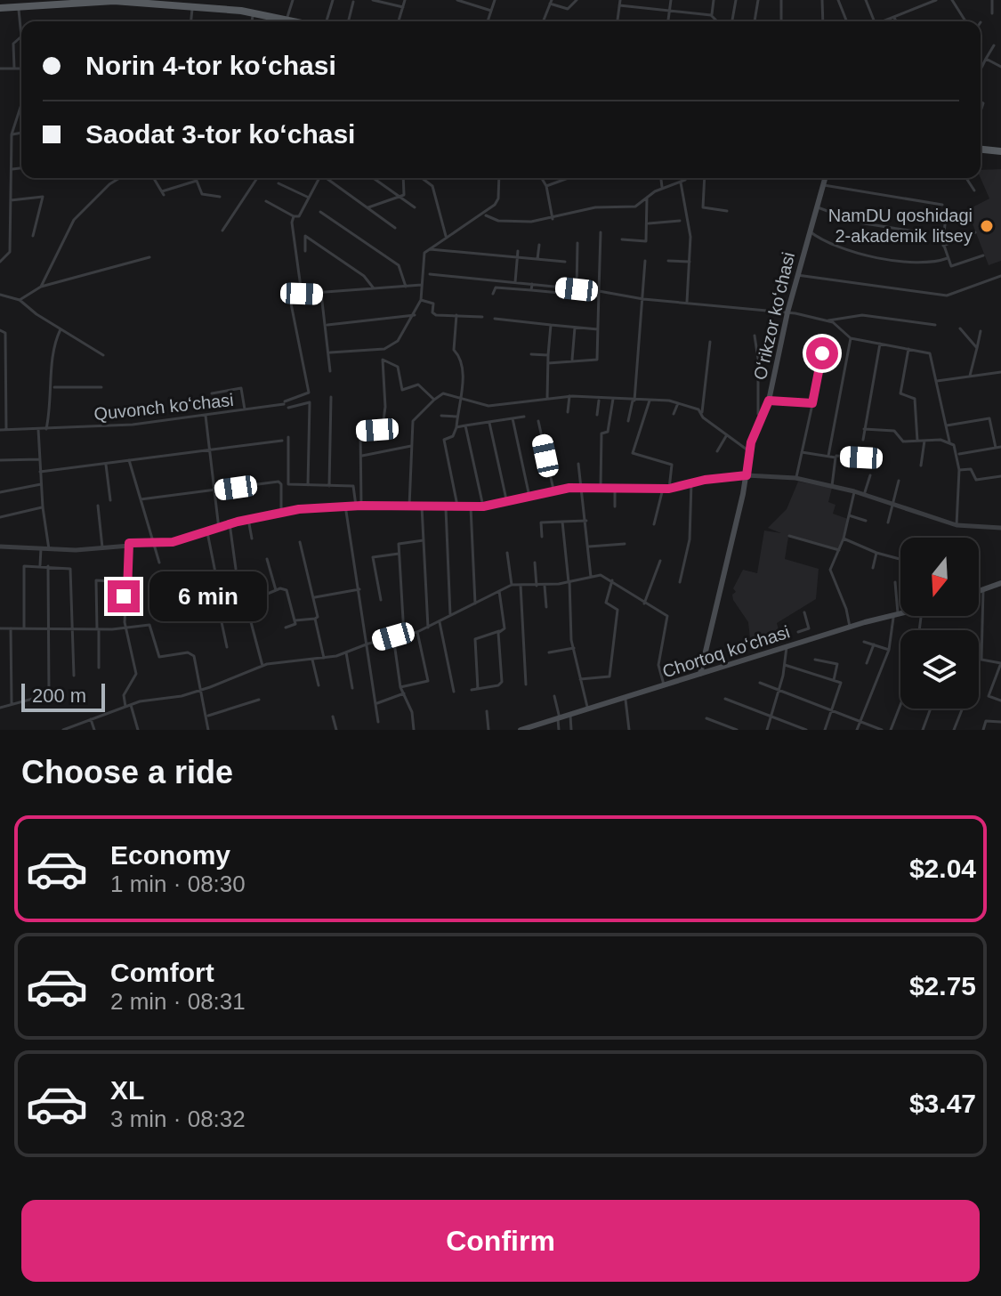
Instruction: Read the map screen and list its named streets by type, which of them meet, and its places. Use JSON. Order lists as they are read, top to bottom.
{
  "streets": {
    "main road": ["Oʻrikzor koʻchasi", "Chortoq koʻchasi"],
    "street": ["Quvonch koʻchasi"]
  },
  "crossings": [
    ["Oʻrikzor koʻchasi", "Chortoq koʻchasi"]
  ],
  "places": ["NamDU qoshidagi 2-akademik litsey"],
  "scale_bar": "200 m",
  "north": "bottom",
  "page": {
    "banner": ["Norin 4-tor koʻchasi", "Saodat 3-tor koʻchasi"],
    "bubble": "6 min",
    "scale": "200 m",
    "heading": "Choose a ride",
    "list": [
      {
        "name": "Economy",
        "note": "1 min · 08:30",
        "value": "$2.04"
      },
      {
        "name": "Comfort",
        "note": "2 min · 08:31",
        "value": "$2.75"
      },
      {
        "name": "XL",
        "note": "3 min · 08:32",
        "value": "$3.47"
      }
    ],
    "buttons": "Confirm"
  }
}
